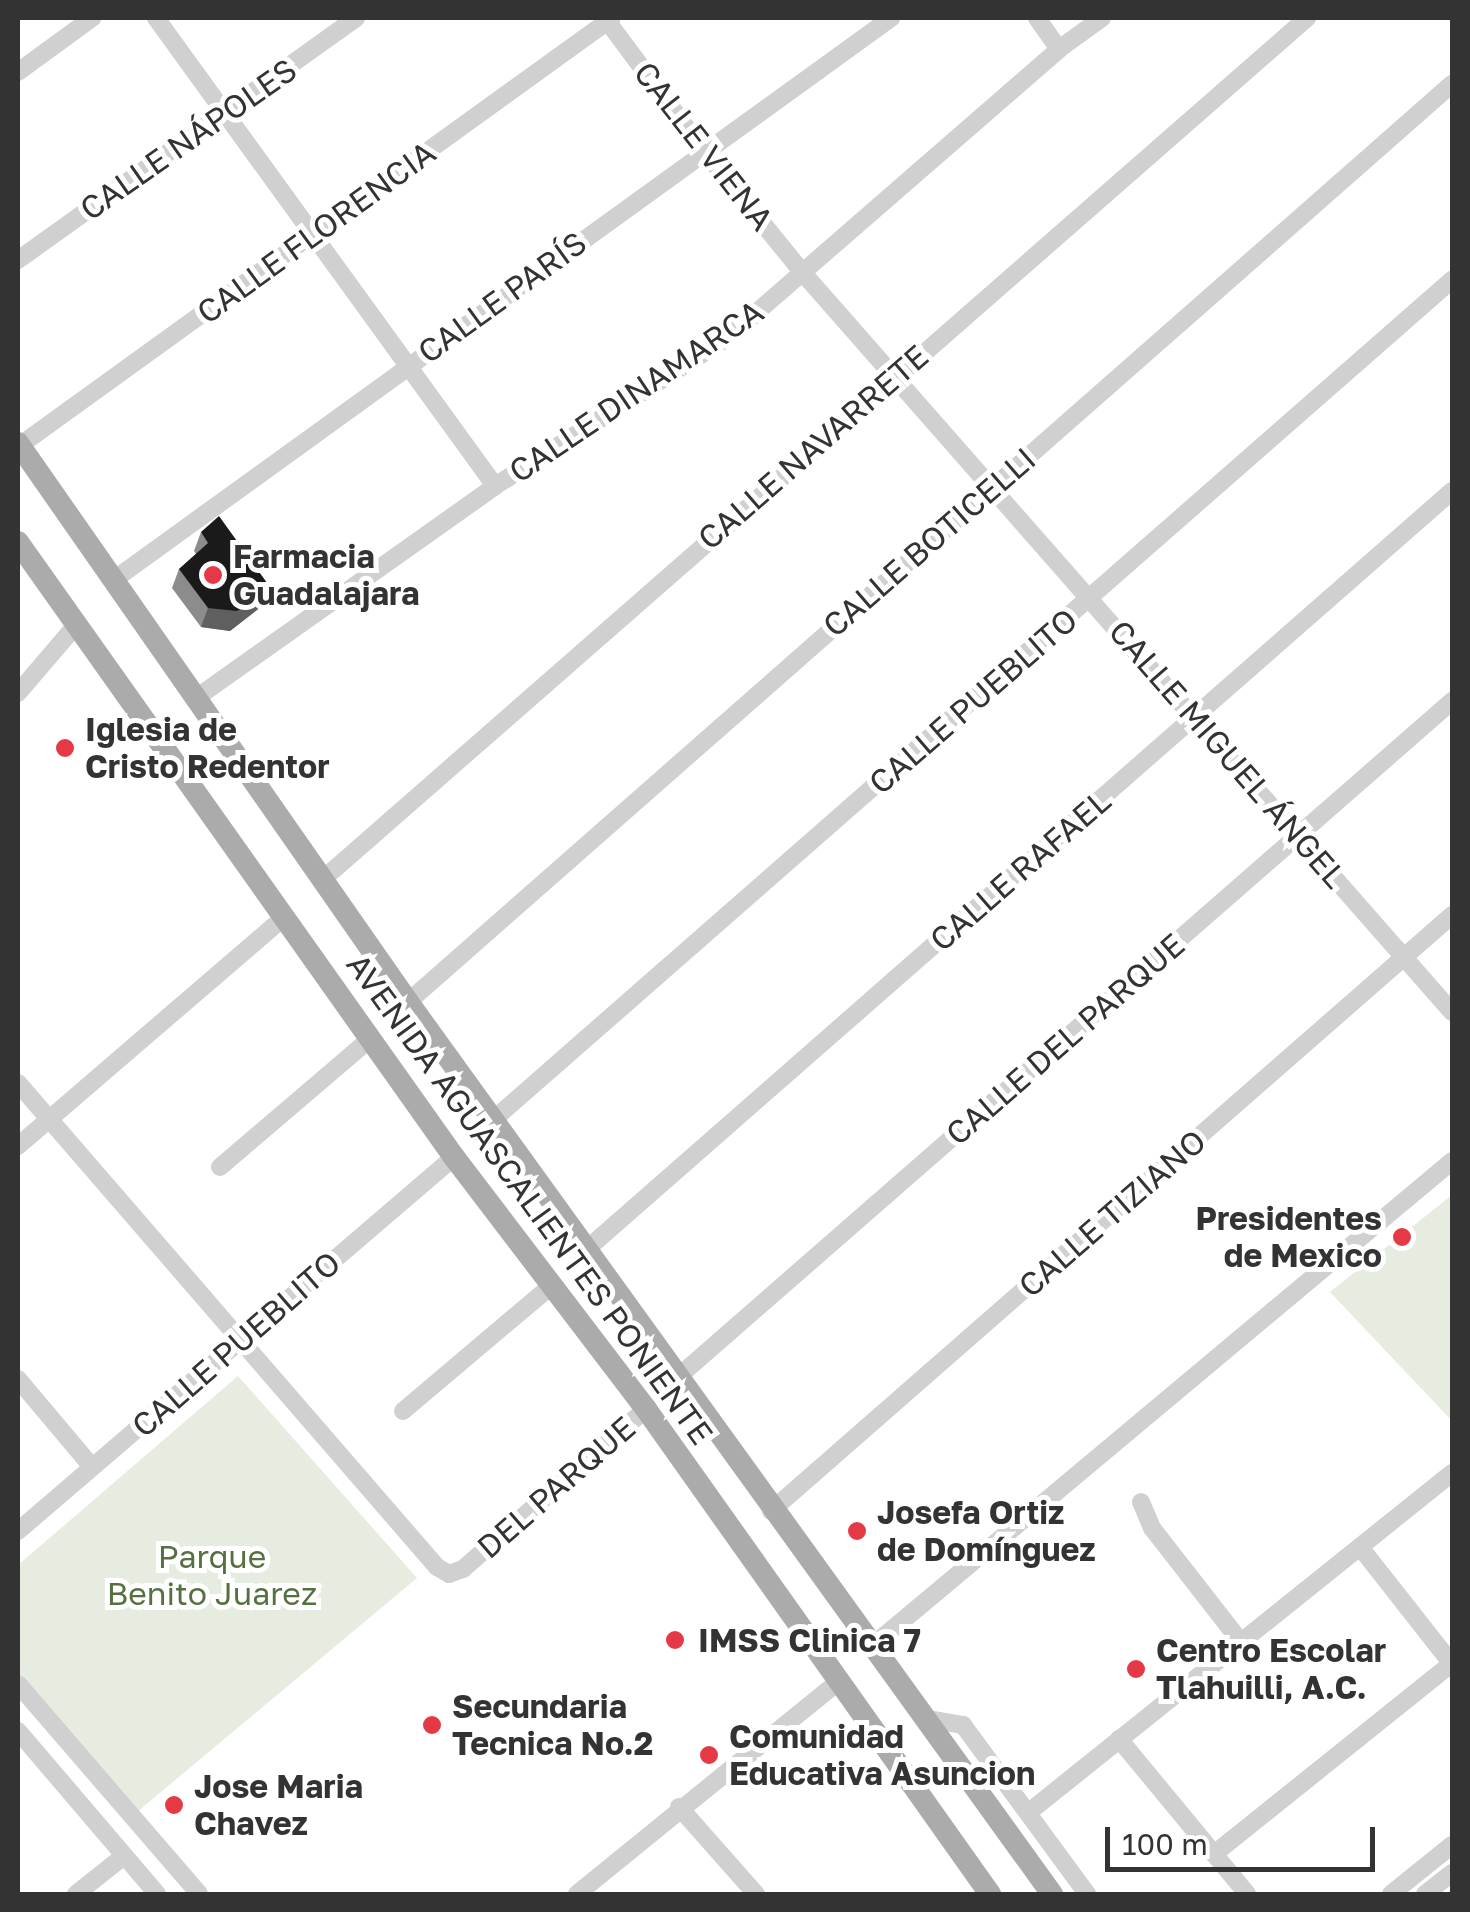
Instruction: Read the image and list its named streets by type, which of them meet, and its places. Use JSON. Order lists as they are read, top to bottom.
{
  "streets": {
    "main road": ["AVENIDA AGUASCALIENTES PONIENTE"],
    "street": [
      "CALLE NÁPOLES",
      "CALLE VIENA",
      "CALLE FLORENCIA",
      "CALLE PARÍS",
      "CALLE DINAMARCA",
      "CALLE NAVARRETE",
      "CALLE BOTICELLI",
      "CALLE PUEBLITO",
      "CALLE MIGUEL ÁNGEL",
      "CALLE RAFAEL",
      "CALLE DEL PARQUE",
      "CALLE TIZIANO",
      "DEL PARQUE"
    ]
  },
  "crossings": [
    ["CALLE VIENA", "CALLE FLORENCIA"],
    ["CALLE VIENA", "CALLE PARÍS"],
    ["CALLE VIENA", "CALLE DINAMARCA"],
    ["CALLE VIENA", "CALLE MIGUEL ÁNGEL"],
    ["CALLE FLORENCIA", "AVENIDA AGUASCALIENTES PONIENTE"],
    ["CALLE PARÍS", "AVENIDA AGUASCALIENTES PONIENTE"],
    ["CALLE DINAMARCA", "CALLE MIGUEL ÁNGEL"],
    ["CALLE DINAMARCA", "AVENIDA AGUASCALIENTES PONIENTE"],
    ["CALLE NAVARRETE", "CALLE MIGUEL ÁNGEL"],
    ["CALLE NAVARRETE", "AVENIDA AGUASCALIENTES PONIENTE"],
    ["CALLE BOTICELLI", "CALLE MIGUEL ÁNGEL"],
    ["CALLE BOTICELLI", "AVENIDA AGUASCALIENTES PONIENTE"],
    ["CALLE PUEBLITO", "CALLE MIGUEL ÁNGEL"],
    ["CALLE PUEBLITO", "AVENIDA AGUASCALIENTES PONIENTE"],
    ["CALLE PUEBLITO", "DEL PARQUE"],
    ["CALLE MIGUEL ÁNGEL", "CALLE RAFAEL"],
    ["CALLE MIGUEL ÁNGEL", "CALLE DEL PARQUE"],
    ["CALLE MIGUEL ÁNGEL", "CALLE TIZIANO"],
    ["CALLE RAFAEL", "AVENIDA AGUASCALIENTES PONIENTE"],
    ["CALLE DEL PARQUE", "AVENIDA AGUASCALIENTES PONIENTE"],
    ["AVENIDA AGUASCALIENTES PONIENTE", "CALLE TIZIANO"],
    ["AVENIDA AGUASCALIENTES PONIENTE", "DEL PARQUE"]
  ],
  "parks": ["Parque Benito Juarez"],
  "places": [
    "Farmacia Guadalajara",
    "Iglesia de Cristo Redentor",
    "Presidentes de Mexico",
    "Josefa Ortiz de Domínguez",
    "IMSS Clinica 7",
    "Centro Escolar Tlahuilli, A.C.",
    "Secundaria Tecnica No.2",
    "Comunidad Educativa Asuncion",
    "Jose Maria Chavez"
  ],
  "scale_bar": "100 m"
}
